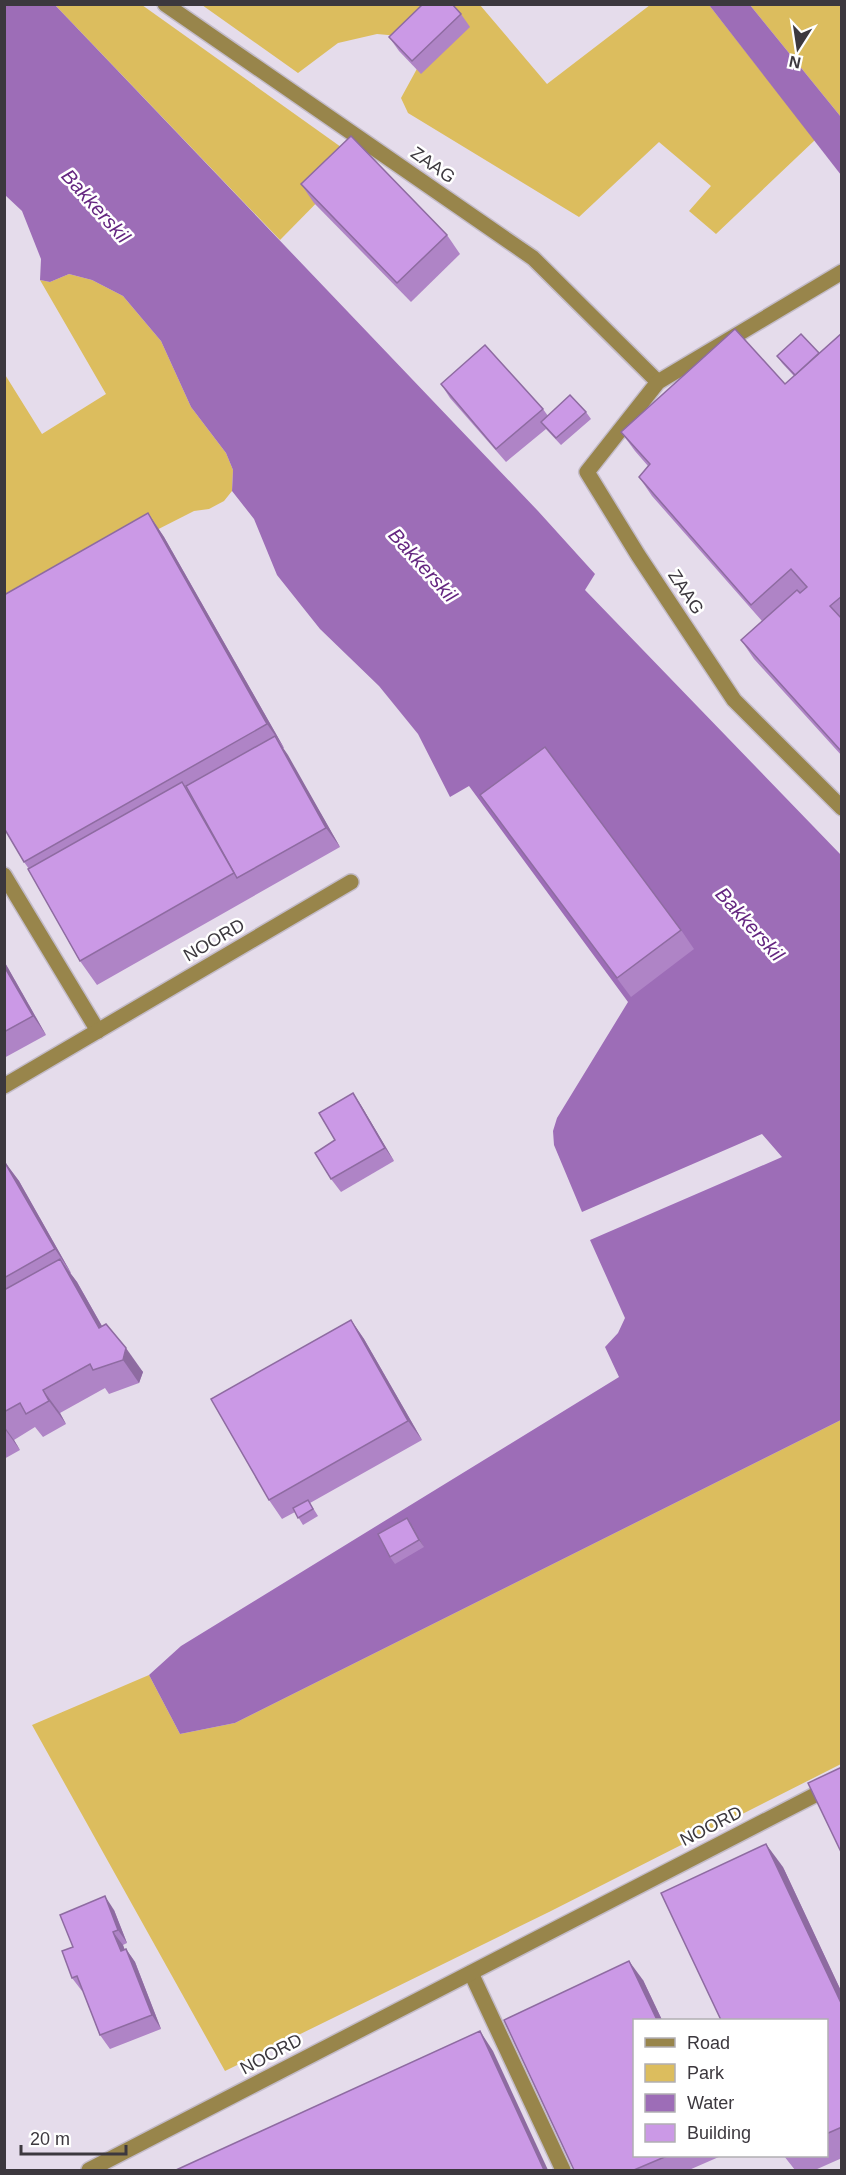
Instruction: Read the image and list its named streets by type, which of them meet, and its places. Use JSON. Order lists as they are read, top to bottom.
{
  "streets": {
    "street": ["ZAAG", "NOORD"]
  },
  "water": ["Bakkerskil"],
  "legend": [
    "Road",
    "Park",
    "Water",
    "Building"
  ],
  "scale_bar": "20 m",
  "north": "bottom"
}
